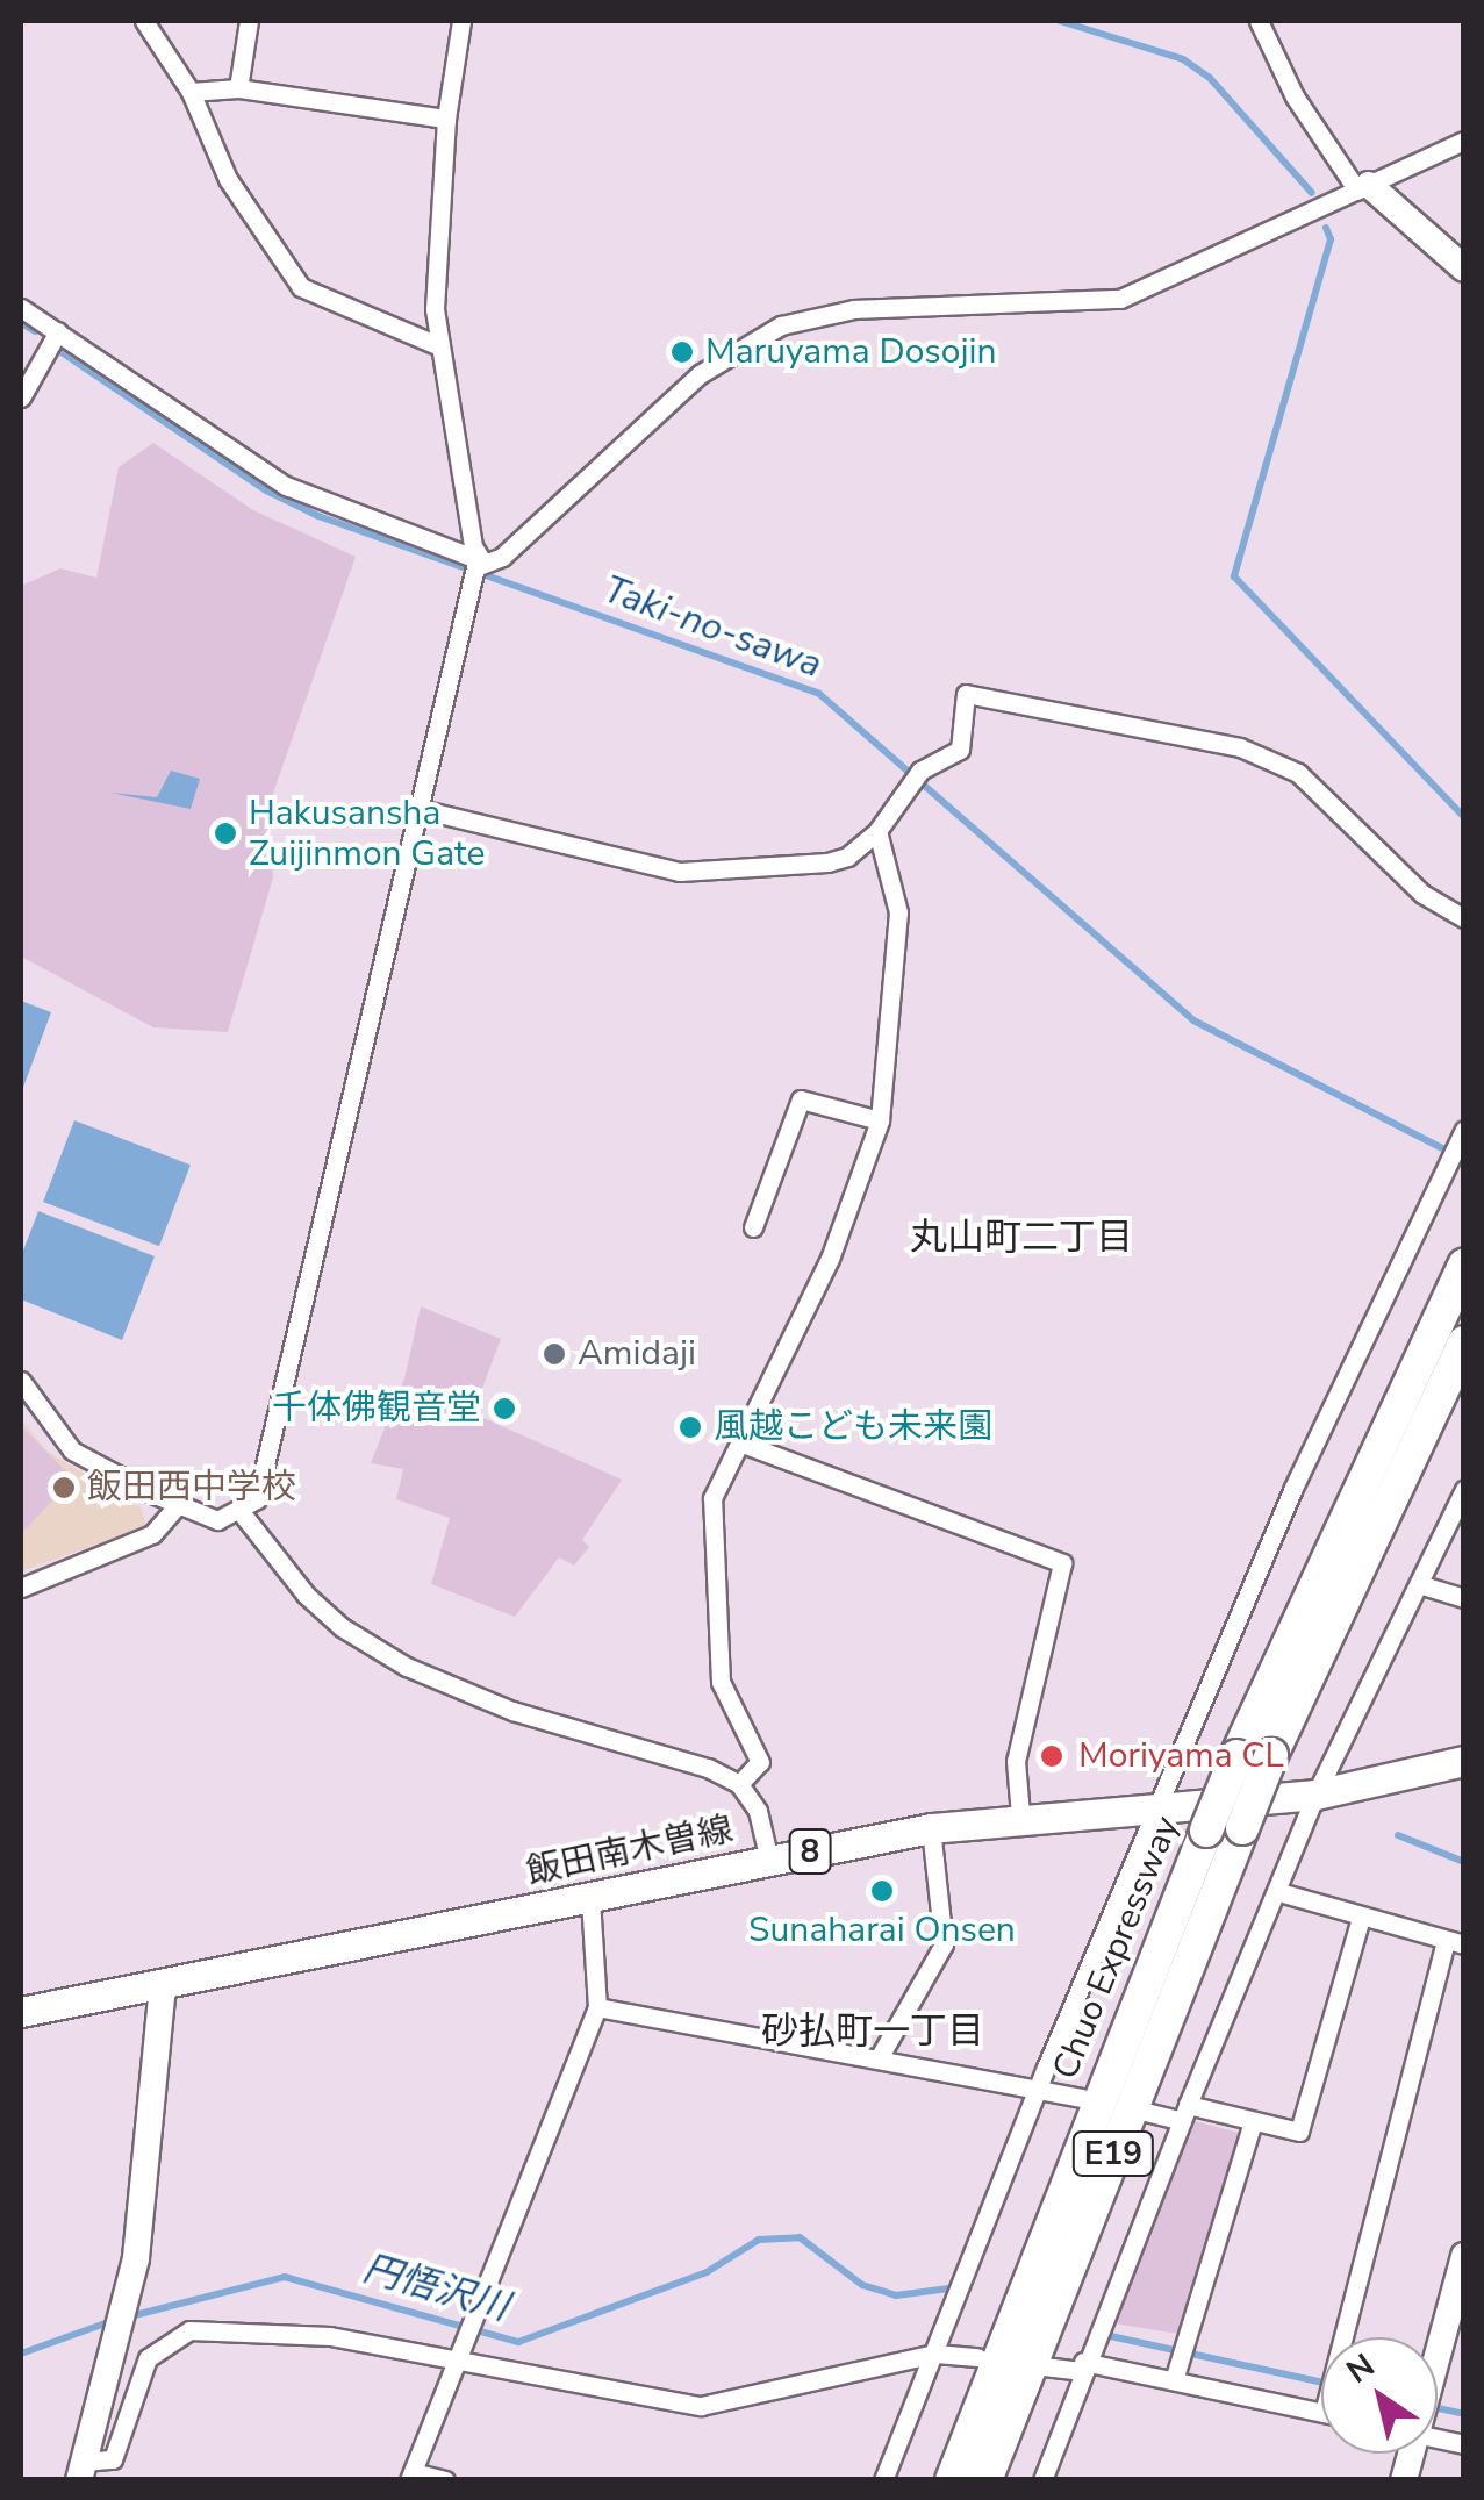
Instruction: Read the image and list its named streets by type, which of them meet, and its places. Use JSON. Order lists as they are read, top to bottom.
{
  "streets": {
    "highway": ["Chuo Expressway", "E19"],
    "main road": ["飯田南木曽線", "8"]
  },
  "districts": ["丸山町二丁目", "砂払町一丁目"],
  "water": ["Taki-no-sawa", "円悟沢川"],
  "places": [
    "Maruyama Dosojin",
    "Hakusansha Zuijinmon Gate",
    "Amidaji",
    "千体佛観音堂",
    "風越こども未来園",
    "飯田西中学校",
    "Moriyama CL",
    "Sunaharai Onsen"
  ],
  "north": "top left"
}
